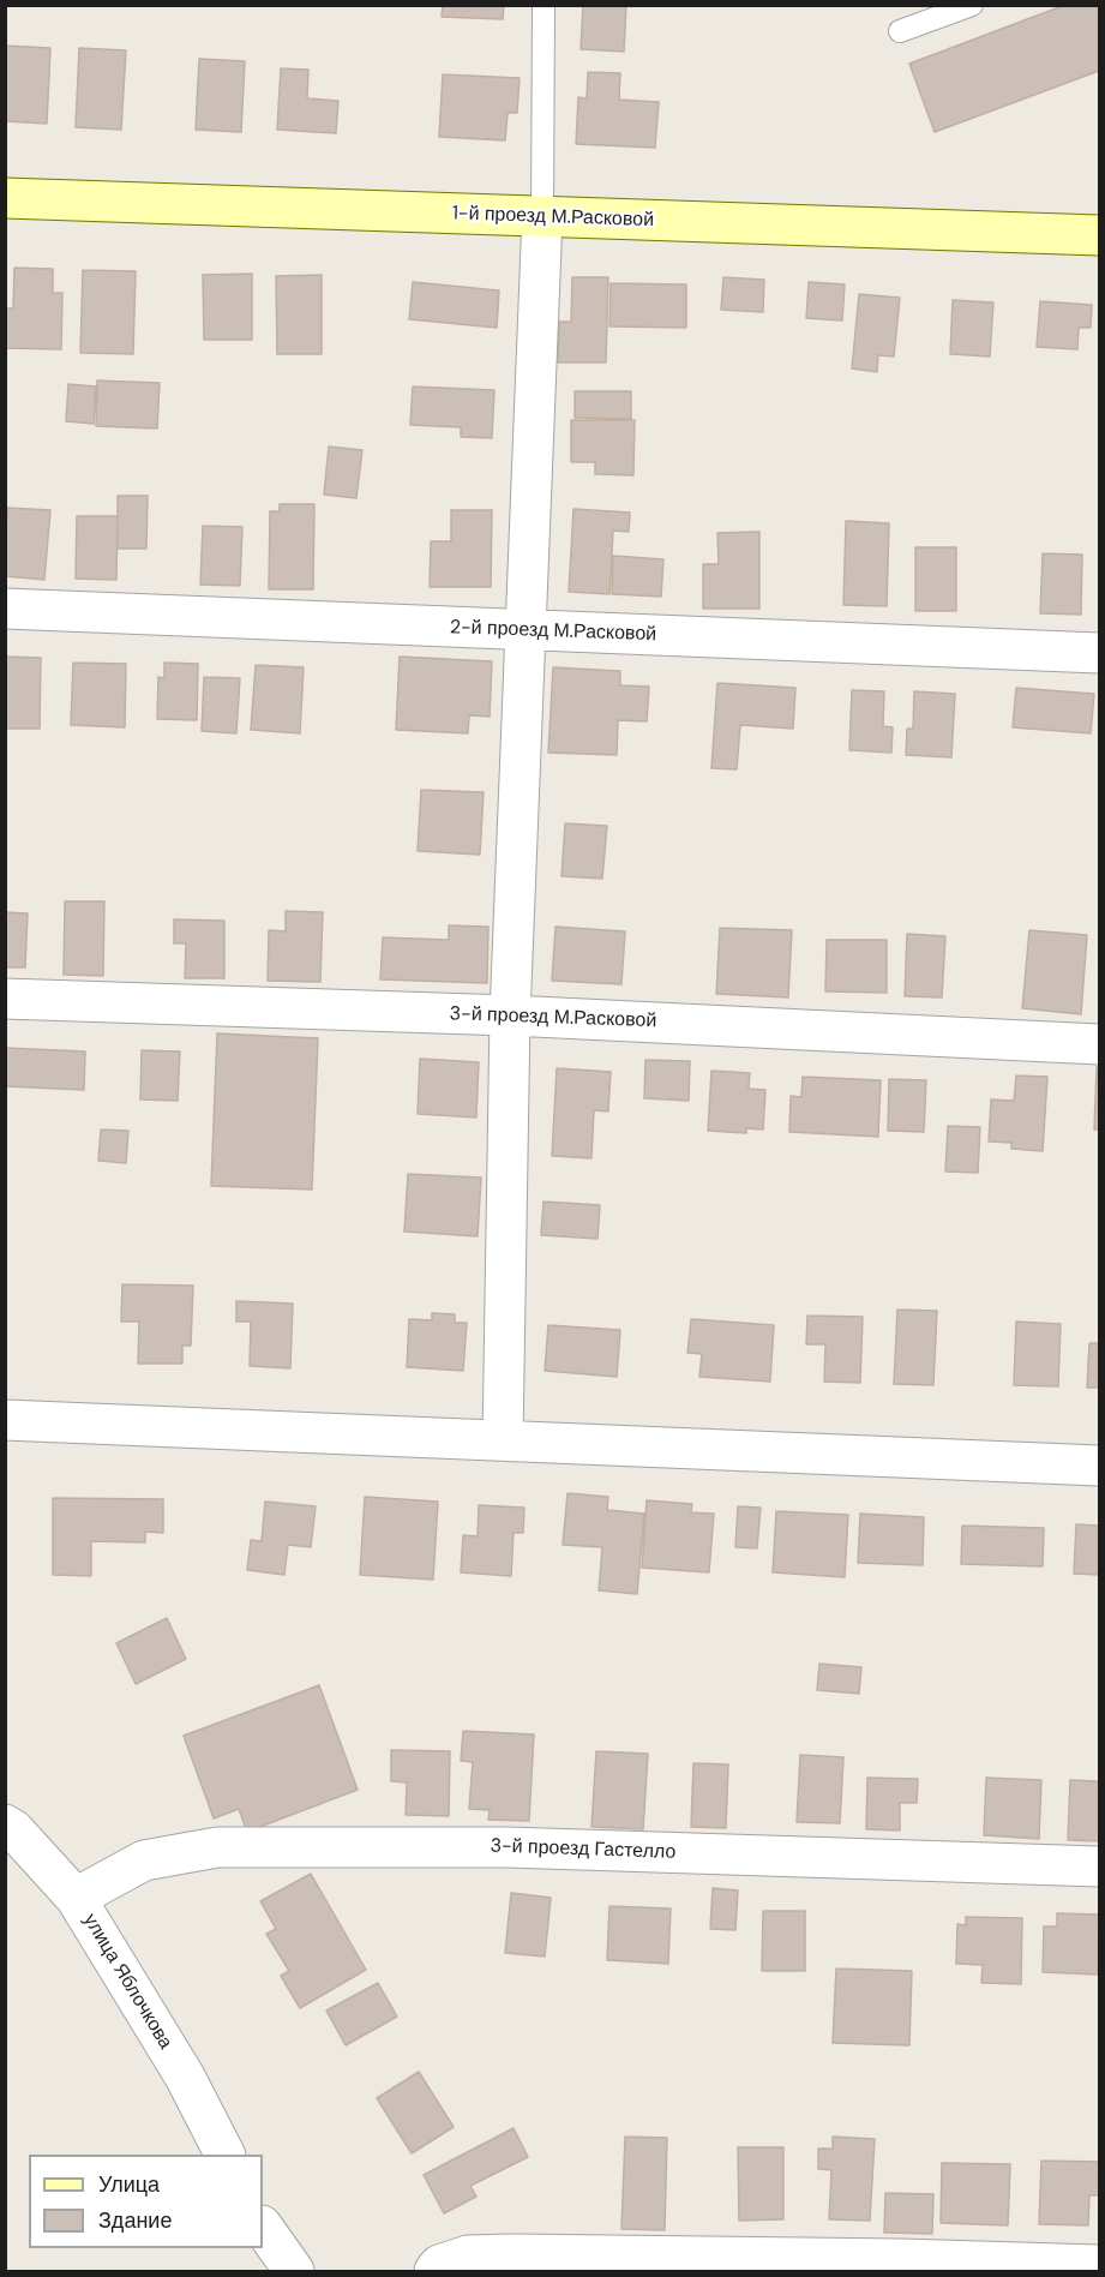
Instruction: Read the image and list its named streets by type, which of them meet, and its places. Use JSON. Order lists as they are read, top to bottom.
{
  "streets": {
    "street": [
      "1-й проезд М.Расковой",
      "2-й проезд М.Расковой",
      "3-й проезд М.Расковой",
      "3-й проезд Гастелло",
      "улица Яблочкова"
    ]
  },
  "crossings": [
    ["3-й проезд Гастелло", "улица Яблочкова"]
  ],
  "legend": ["Улица", "Здание"]
}
